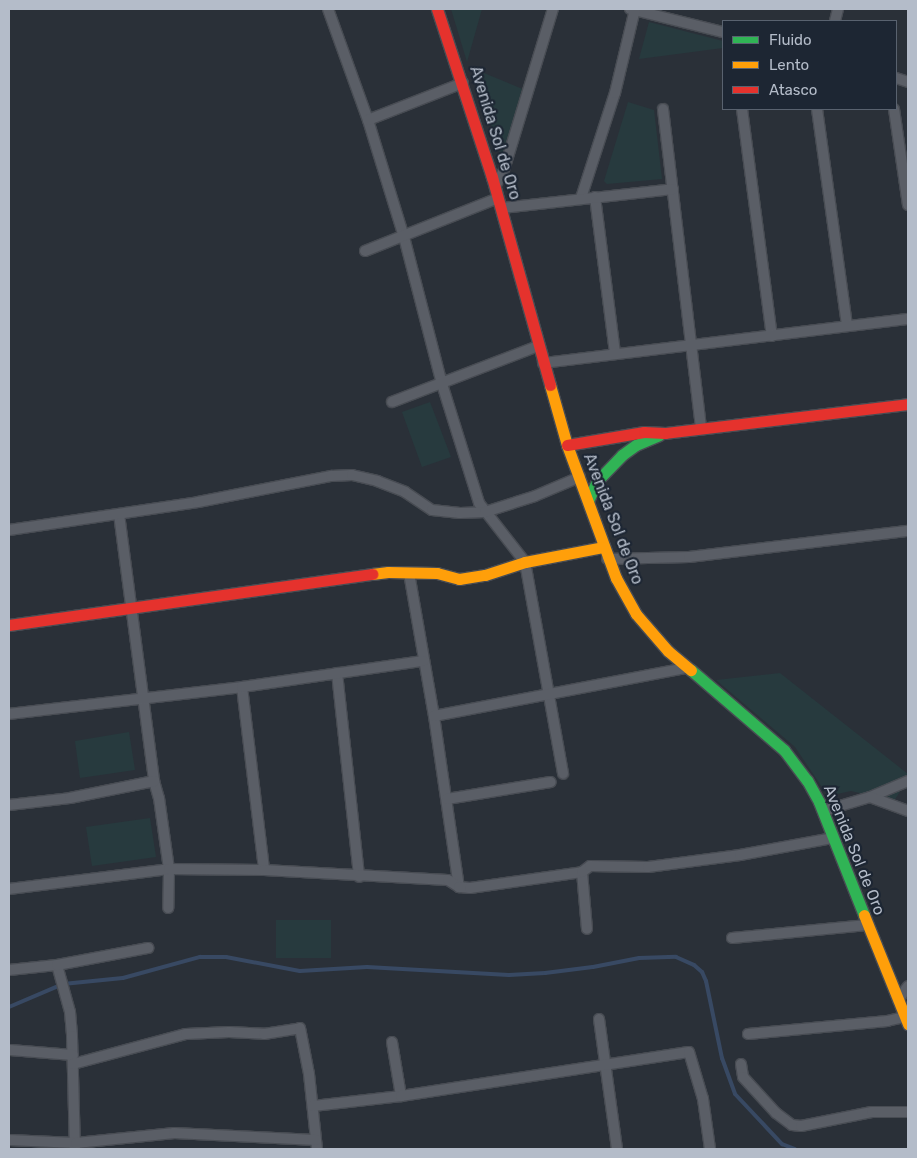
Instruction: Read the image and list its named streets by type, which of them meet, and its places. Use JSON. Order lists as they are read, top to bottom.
{
  "streets": {
    "main road": ["Avenida Sol de Oro"]
  },
  "legend": ["Fluido", "Lento", "Atasco"]
}
